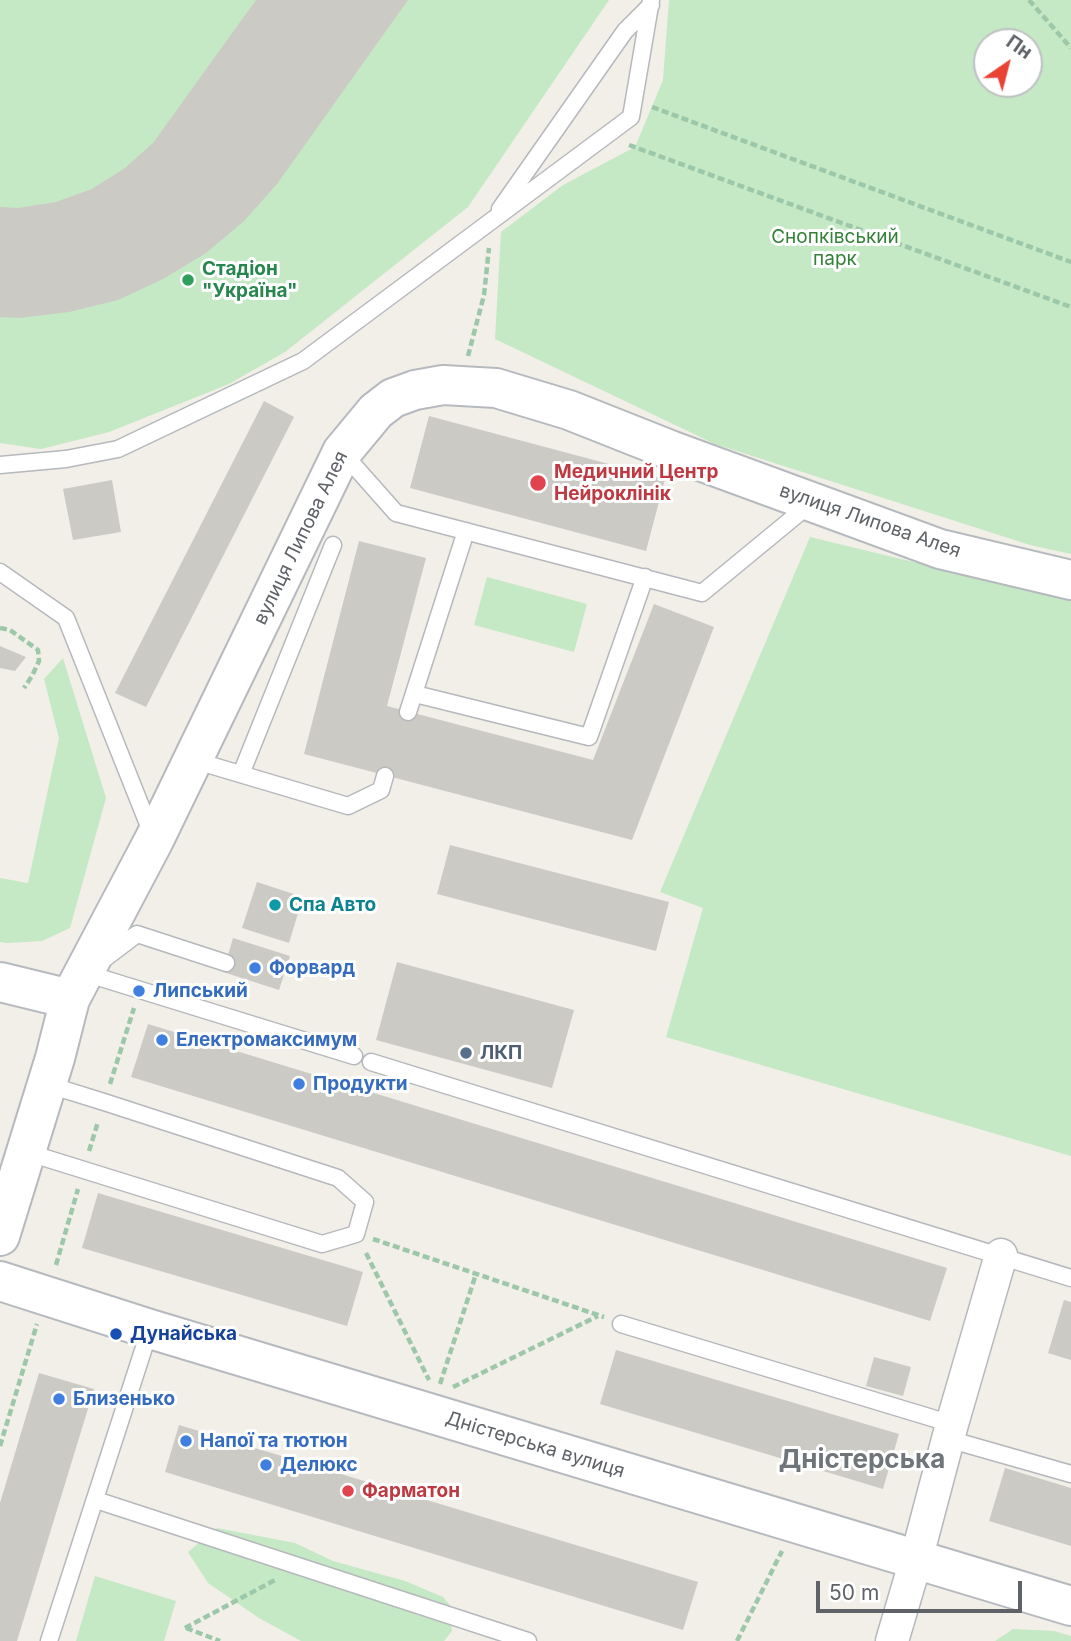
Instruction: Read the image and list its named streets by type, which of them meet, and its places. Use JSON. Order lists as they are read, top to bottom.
{
  "streets": {
    "street": ["вулиця Липова Алея", "Дністерська вулиця"]
  },
  "districts": ["Дністерська"],
  "parks": ["Снопківський парк"],
  "places": [
    "Стадіон \"Україна\"",
    "Медичний Центр Нейроклінік",
    "Спа Авто",
    "Форвард",
    "Липський",
    "Електромаксимум",
    "ЛКП",
    "Продукти",
    "Дунайська",
    "Близенько",
    "Напої та тютюн",
    "Делюкс",
    "Фарматон"
  ],
  "scale_bar": "50 m",
  "north": "top right"
}
